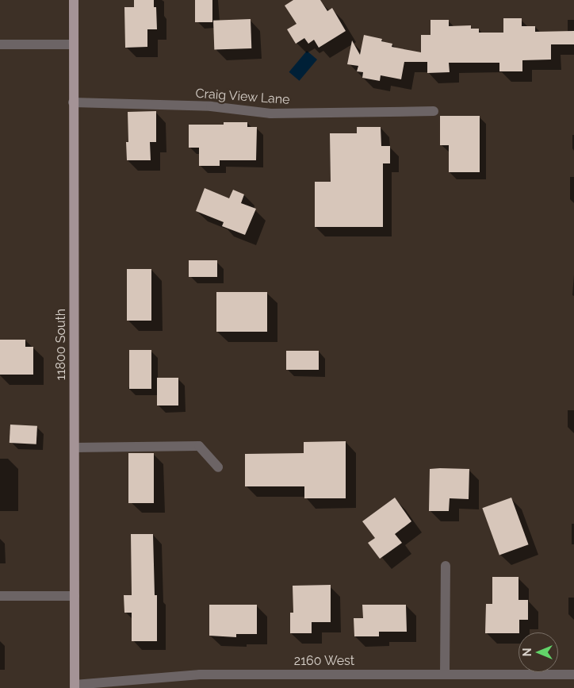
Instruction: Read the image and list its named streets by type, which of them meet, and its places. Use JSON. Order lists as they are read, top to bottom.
{
  "streets": {
    "main road": ["11800 South"],
    "street": ["Craig View Lane", "2160 West"]
  },
  "crossings": [
    ["Craig View Lane", "11800 South"],
    ["11800 South", "2160 West"]
  ],
  "north": "left"
}
